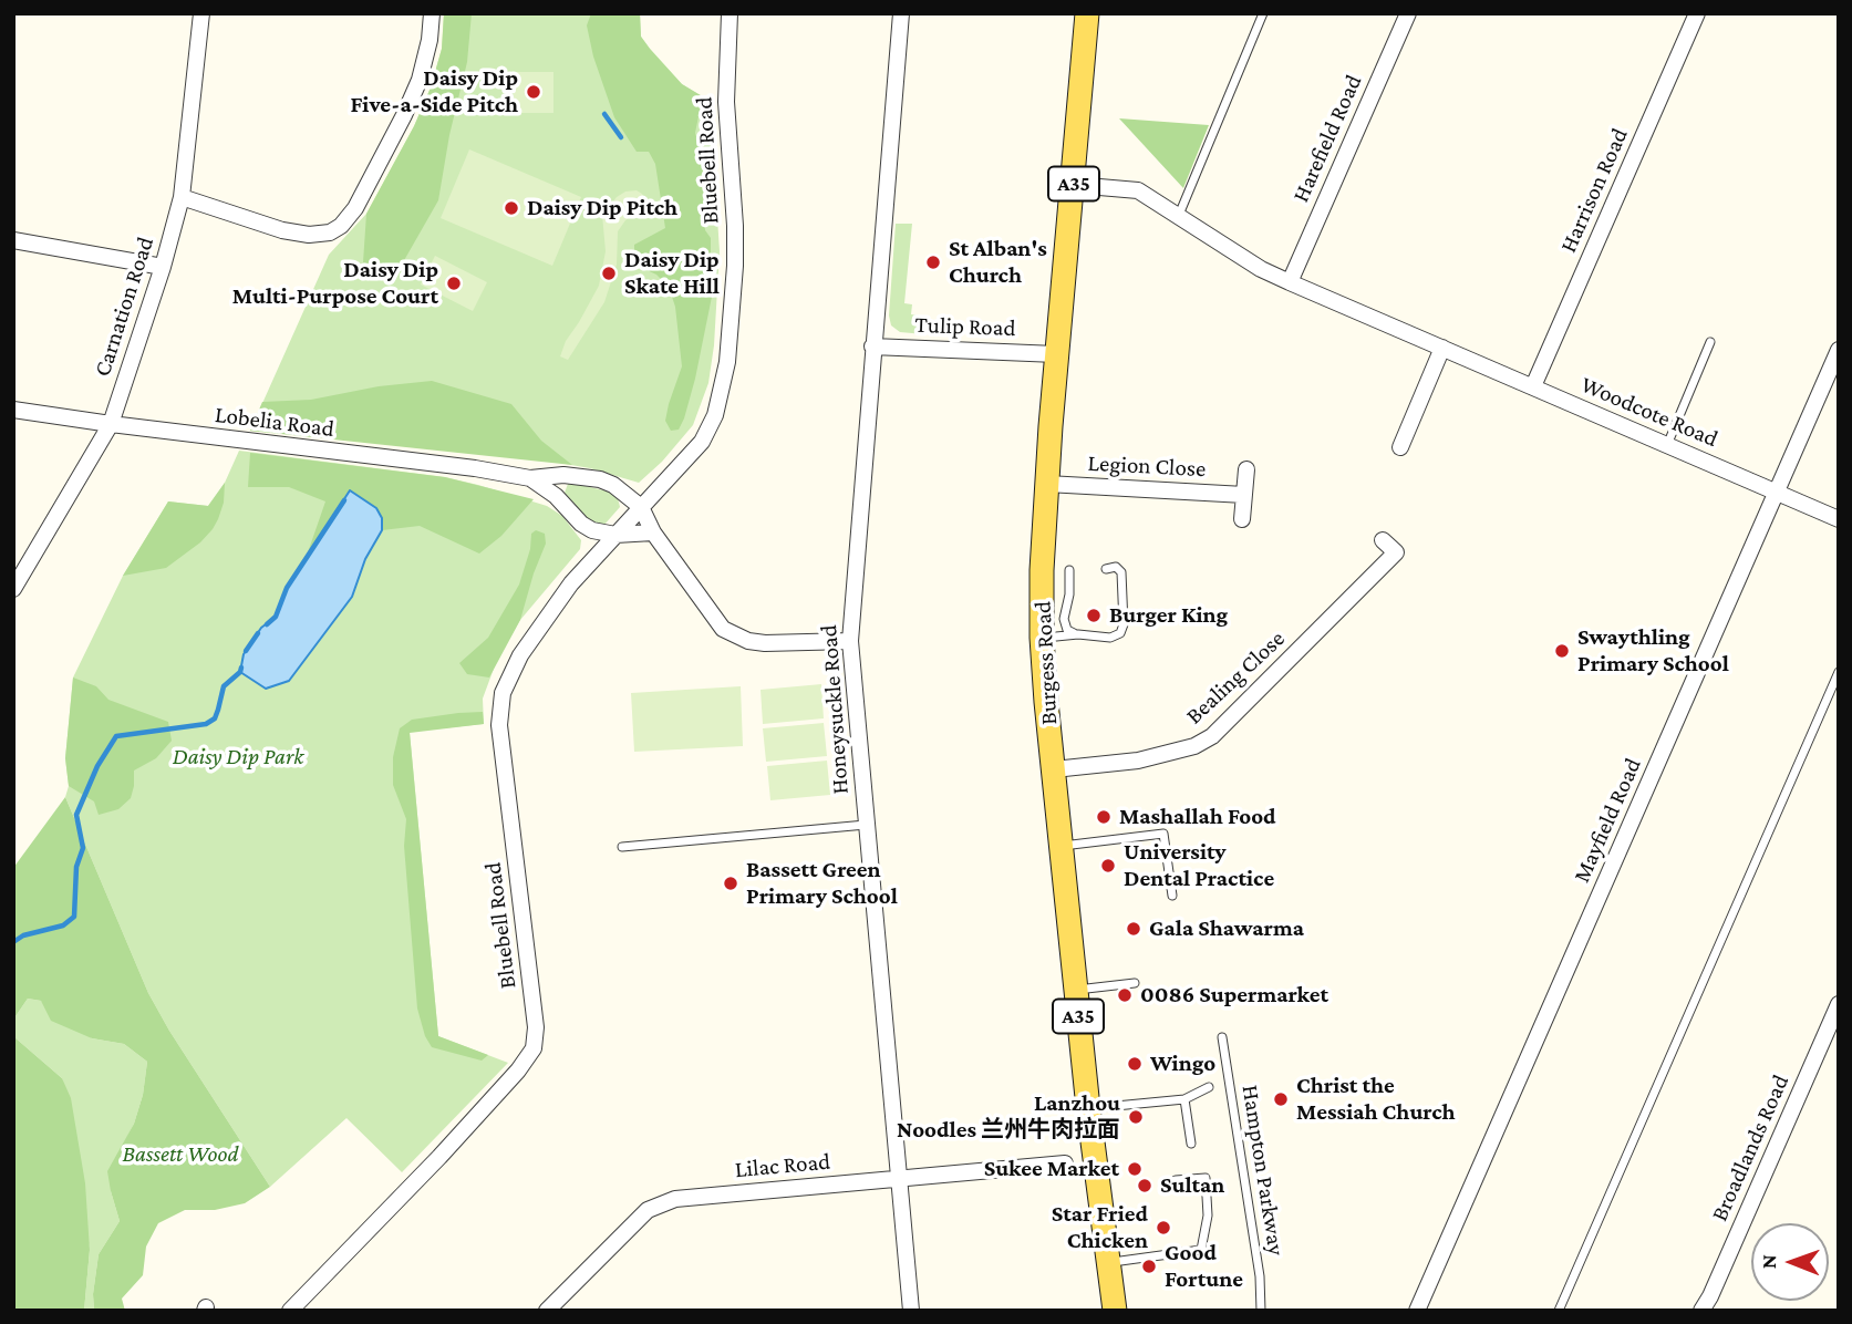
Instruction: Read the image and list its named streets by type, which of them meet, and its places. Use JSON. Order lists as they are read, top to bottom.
{
  "streets": {
    "main road": ["A35", "Burgess Road"],
    "street": [
      "Harefield Road",
      "Bluebell Road",
      "Harrison Road",
      "Carnation Road",
      "Tulip Road",
      "Woodcote Road",
      "Lobelia Road",
      "Legion Close",
      "Bealing Close",
      "Honeysuckle Road",
      "Mayfield Road",
      "Broadlands Road",
      "Lilac Road"
    ],
    "lane": ["Hampton Parkway"]
  },
  "crossings": [
    ["Harefield Road", "Woodcote Road"],
    ["Bluebell Road", "Lobelia Road"],
    ["Harrison Road", "Woodcote Road"],
    ["Carnation Road", "Lobelia Road"],
    ["Tulip Road", "Burgess Road"],
    ["Tulip Road", "Honeysuckle Road"],
    ["Woodcote Road", "Burgess Road"],
    ["Woodcote Road", "Mayfield Road"],
    ["Legion Close", "Burgess Road"],
    ["Burgess Road", "Bealing Close"],
    ["Honeysuckle Road", "Lilac Road"]
  ],
  "parks": ["Daisy Dip Park", "Bassett Wood"],
  "places": [
    "Daisy Dip Five-a-Side Pitch",
    "Daisy Dip Pitch",
    "St Alban's Church",
    "Daisy Dip Skate Hill",
    "Daisy Dip Multi-Purpose Court",
    "Burger King",
    "Swaythling Primary School",
    "Mashallah Food",
    "University Dental Practice",
    "Bassett Green Primary School",
    "Gala Shawarma",
    "0086 Supermarket",
    "Wingo",
    "Christ the Messiah Church",
    "Lanzhou Noodles 兰州牛肉拉面",
    "Sukee Market",
    "Sultan",
    "Star Fried Chicken",
    "Good Fortune"
  ],
  "north": "left"
}
